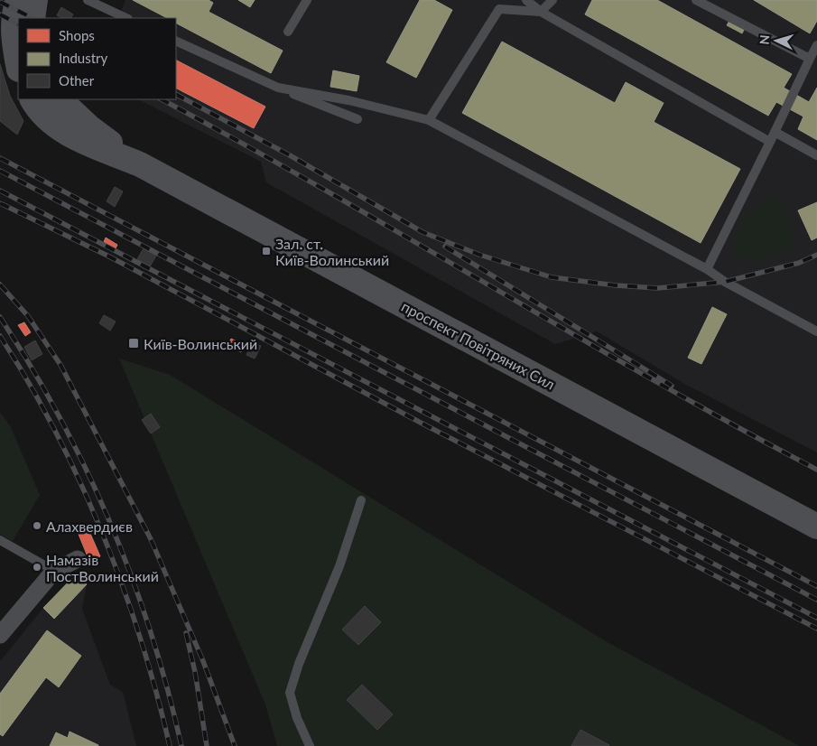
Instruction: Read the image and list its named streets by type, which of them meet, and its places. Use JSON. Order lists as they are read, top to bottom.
{
  "streets": {
    "main road": ["проспект Повітряних Сил"]
  },
  "places": {
    "transit": ["Зал. ст. Київ-Волинський", "Київ-Волинський"],
    "other": ["Алахвердиєв", "Намазів ПостВолинський"]
  },
  "legend": ["Shops", "Industry", "Other"],
  "north": "left"
}
